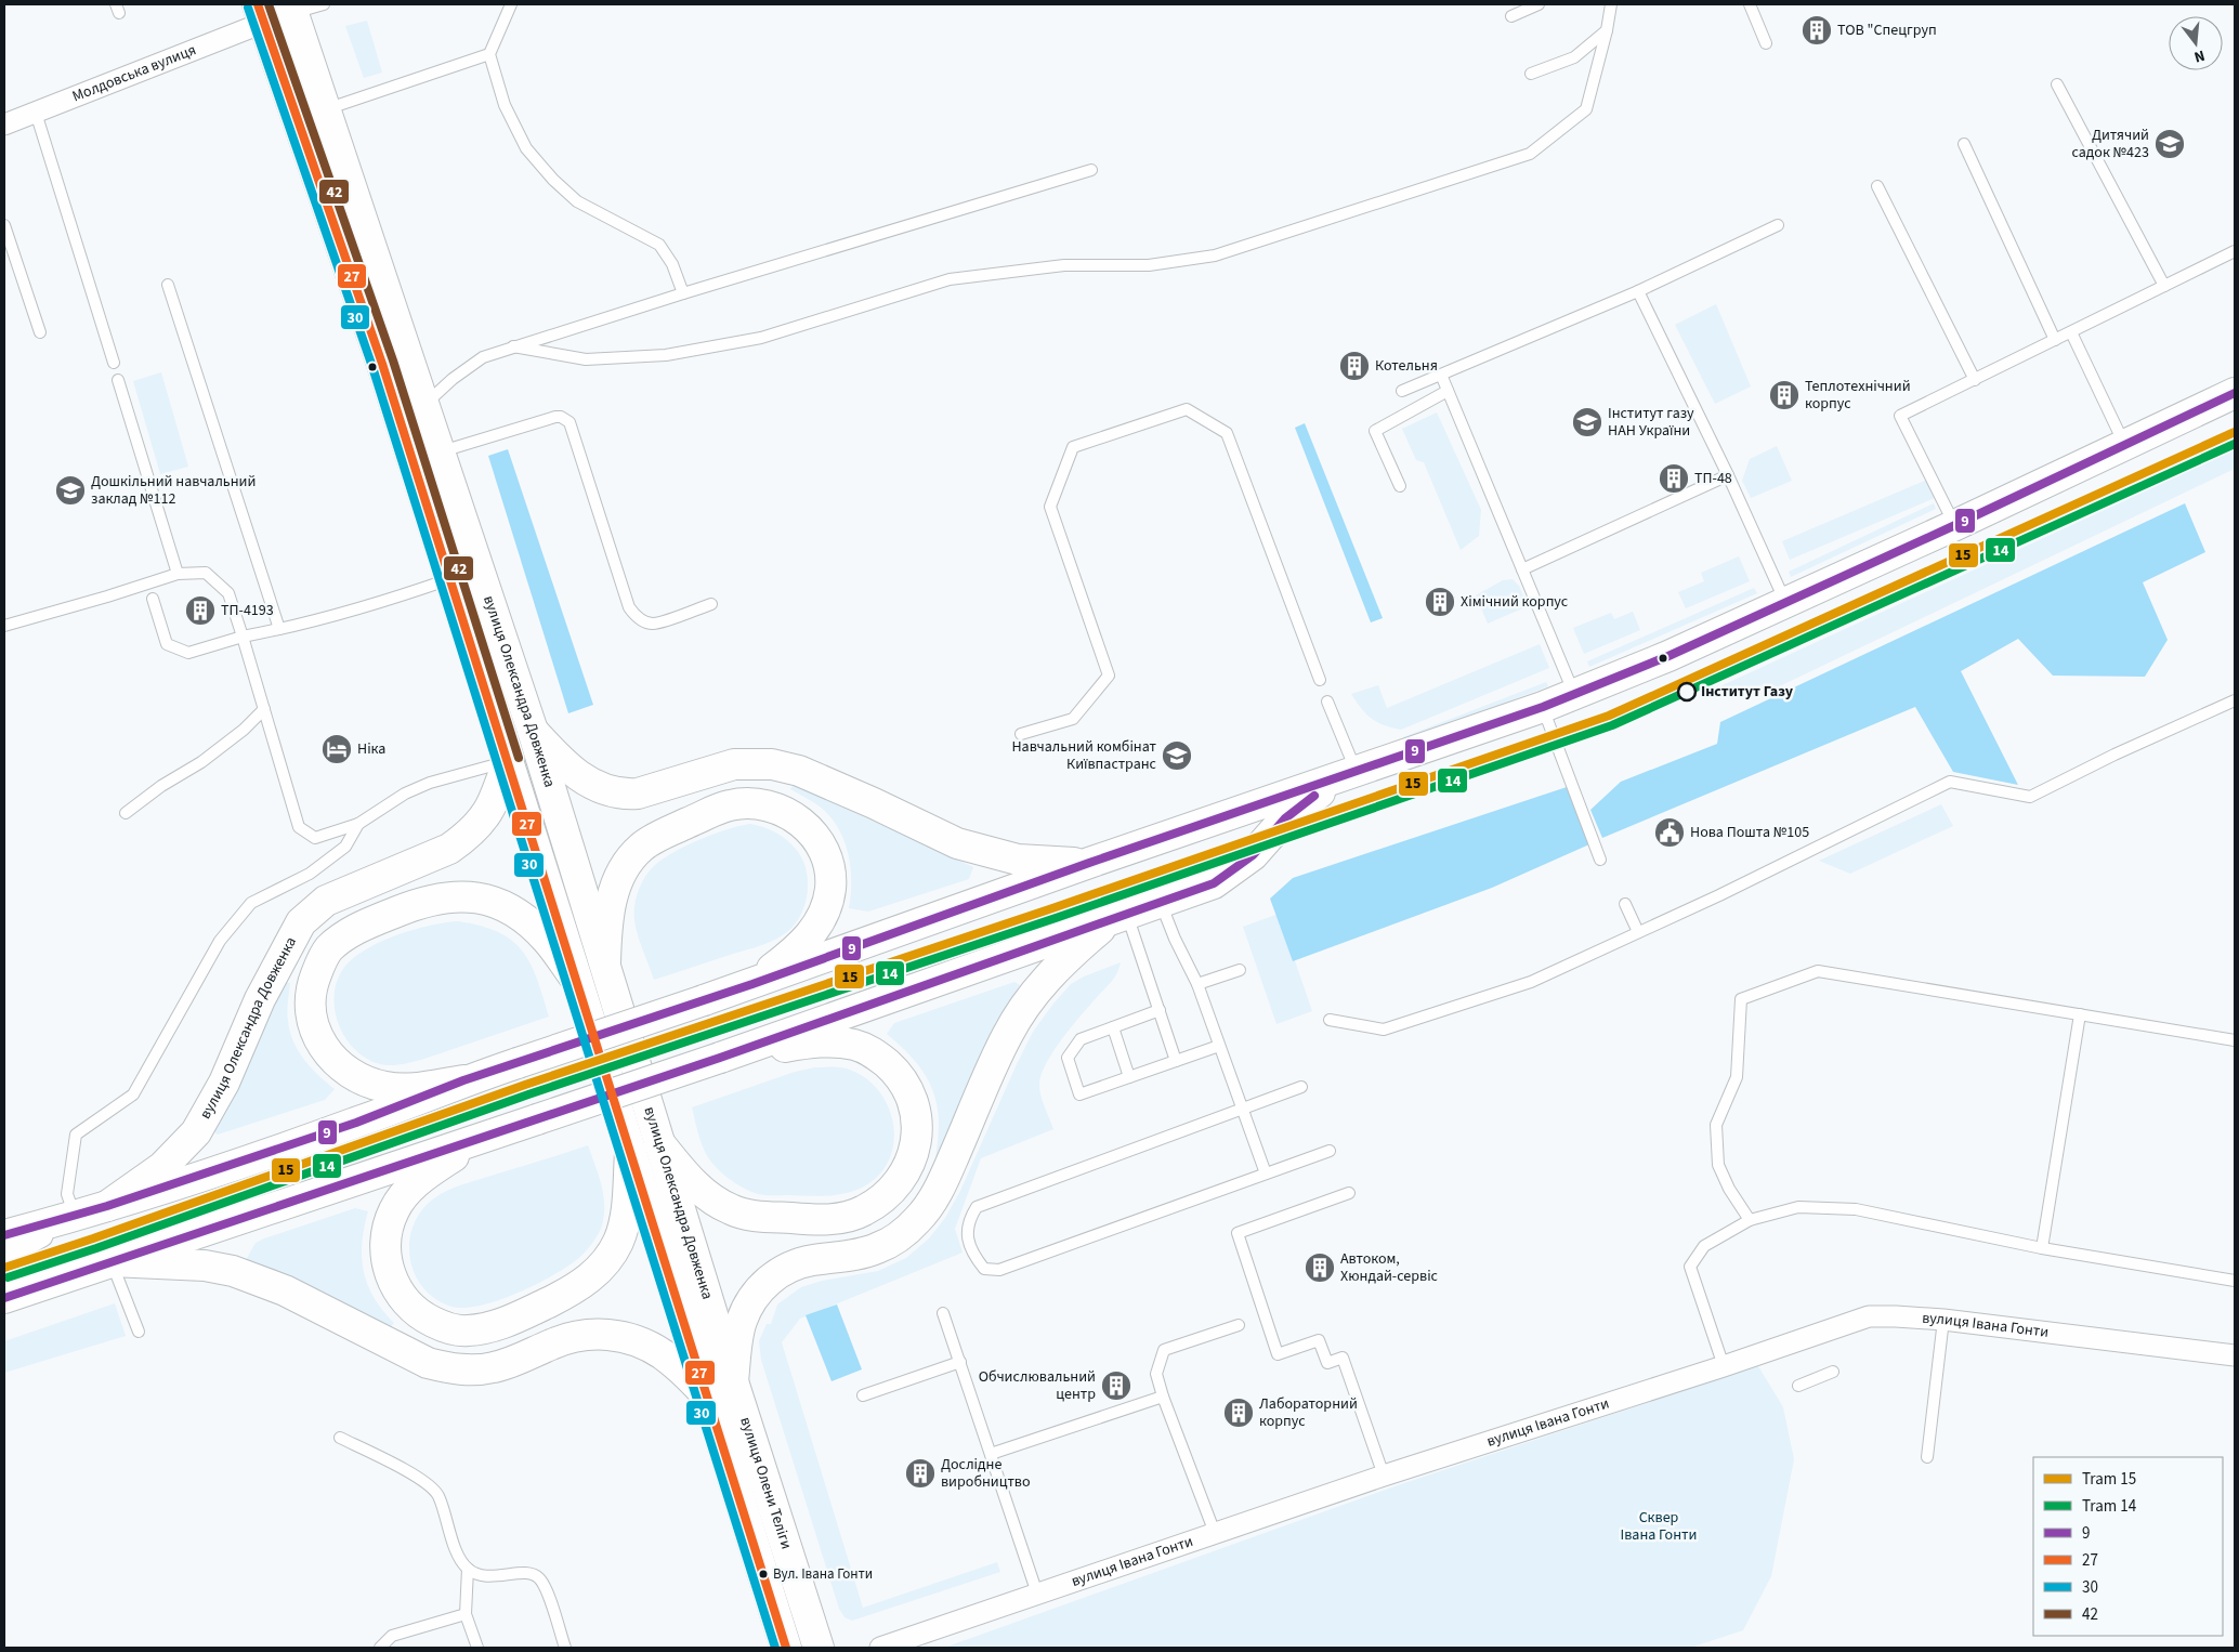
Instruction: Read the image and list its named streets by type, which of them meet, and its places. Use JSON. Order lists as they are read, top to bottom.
{
  "streets": {
    "main road": ["вулиця Олександра Довженка", "вулиця Олени Теліги"],
    "street": ["Молдовська вулиця", "вулиця Івана Гонти"]
  },
  "crossings": [
    ["Молдовська вулиця", "вулиця Олександра Довженка"],
    ["вулиця Олександра Довженка", "вулиця Олени Теліги"]
  ],
  "parks": ["Сквер Івана Гонти"],
  "places": {
    "building": [
      "ТОВ \"Спецгруп",
      "Котельня",
      "Теплотехнічний корпус",
      "ТП-48",
      "Хімічний корпус",
      "ТП-4193",
      "Автоком, Хюндай-сервіс",
      "Обчислювальний центр",
      "Лабораторний корпус",
      "Дослідне виробництво"
    ],
    "school or university": [
      "Дитячий садок №423",
      "Інститут газу НАН України",
      "Дошкільний навчальний заклад №112",
      "Навчальний комбінат Київпастранс"
    ],
    "other": ["Інститут Газу", "Вул. Івана Гонти"],
    "hotel": ["Ніка"],
    "public building": ["Нова Пошта №105"]
  },
  "lines": [
    "transit line 27",
    "transit line 42",
    "transit line 30",
    "transit line 9",
    "tram line 15",
    "tram line 14"
  ],
  "legend": [
    "Tram 15",
    "Tram 14",
    "9",
    "27",
    "30",
    "42"
  ],
  "north": "bottom"
}
